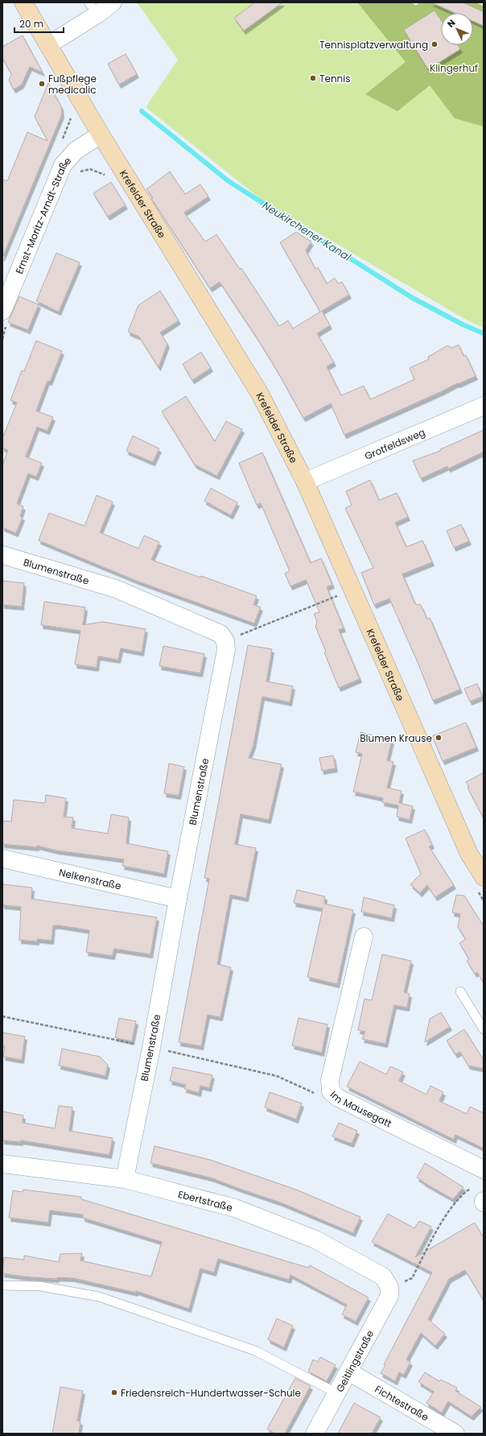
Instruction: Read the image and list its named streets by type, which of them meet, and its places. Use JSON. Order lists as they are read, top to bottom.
{
  "streets": {
    "main road": ["Krefelder Straße"],
    "street": [
      "Ernst-Moritz-Arndt-Straße",
      "Grotfeldsweg",
      "Blumenstraße",
      "Nelkenstraße",
      "Im Mausegatt",
      "Ebertstraße",
      "Geitlingstraße",
      "Fichtestraße"
    ]
  },
  "crossings": [
    ["Krefelder Straße", "Ernst-Moritz-Arndt-Straße"],
    ["Krefelder Straße", "Grotfeldsweg"],
    ["Blumenstraße", "Nelkenstraße"],
    ["Blumenstraße", "Ebertstraße"],
    ["Ebertstraße", "Geitlingstraße"],
    ["Geitlingstraße", "Fichtestraße"]
  ],
  "water": ["Neukirchener Kanal"],
  "parks": ["Klingerhuf"],
  "places": [
    "Tennisplatzverwaltung",
    "Tennis",
    "Fußpflege medicalic",
    "Blumen Krause",
    "Friedensreich-Hundertwasser-Schule"
  ],
  "scale_bar": "20 m",
  "north": "top left"
}
